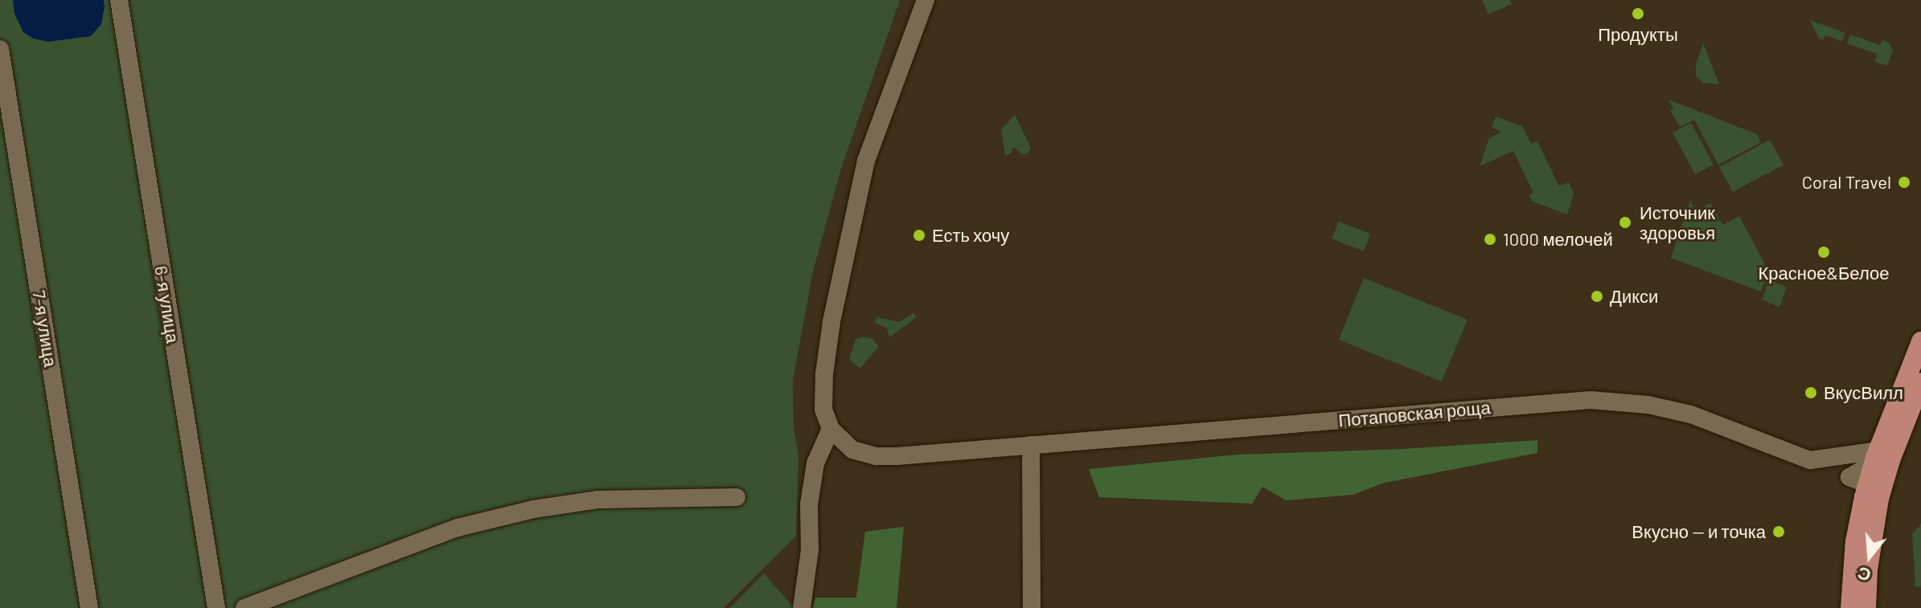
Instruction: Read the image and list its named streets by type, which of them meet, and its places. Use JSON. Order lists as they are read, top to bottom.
{
  "streets": {
    "street": ["6-я улица", "7-я улица", "Потаповская роща"]
  },
  "places": [
    "Продукты",
    "Coral Travel",
    "Источник здоровья",
    "Есть хочу",
    "1000 мелочей",
    "Красное&Белое",
    "Дикси",
    "ВкусВилл",
    "Вкусно — и точка"
  ],
  "north": "bottom"
}
